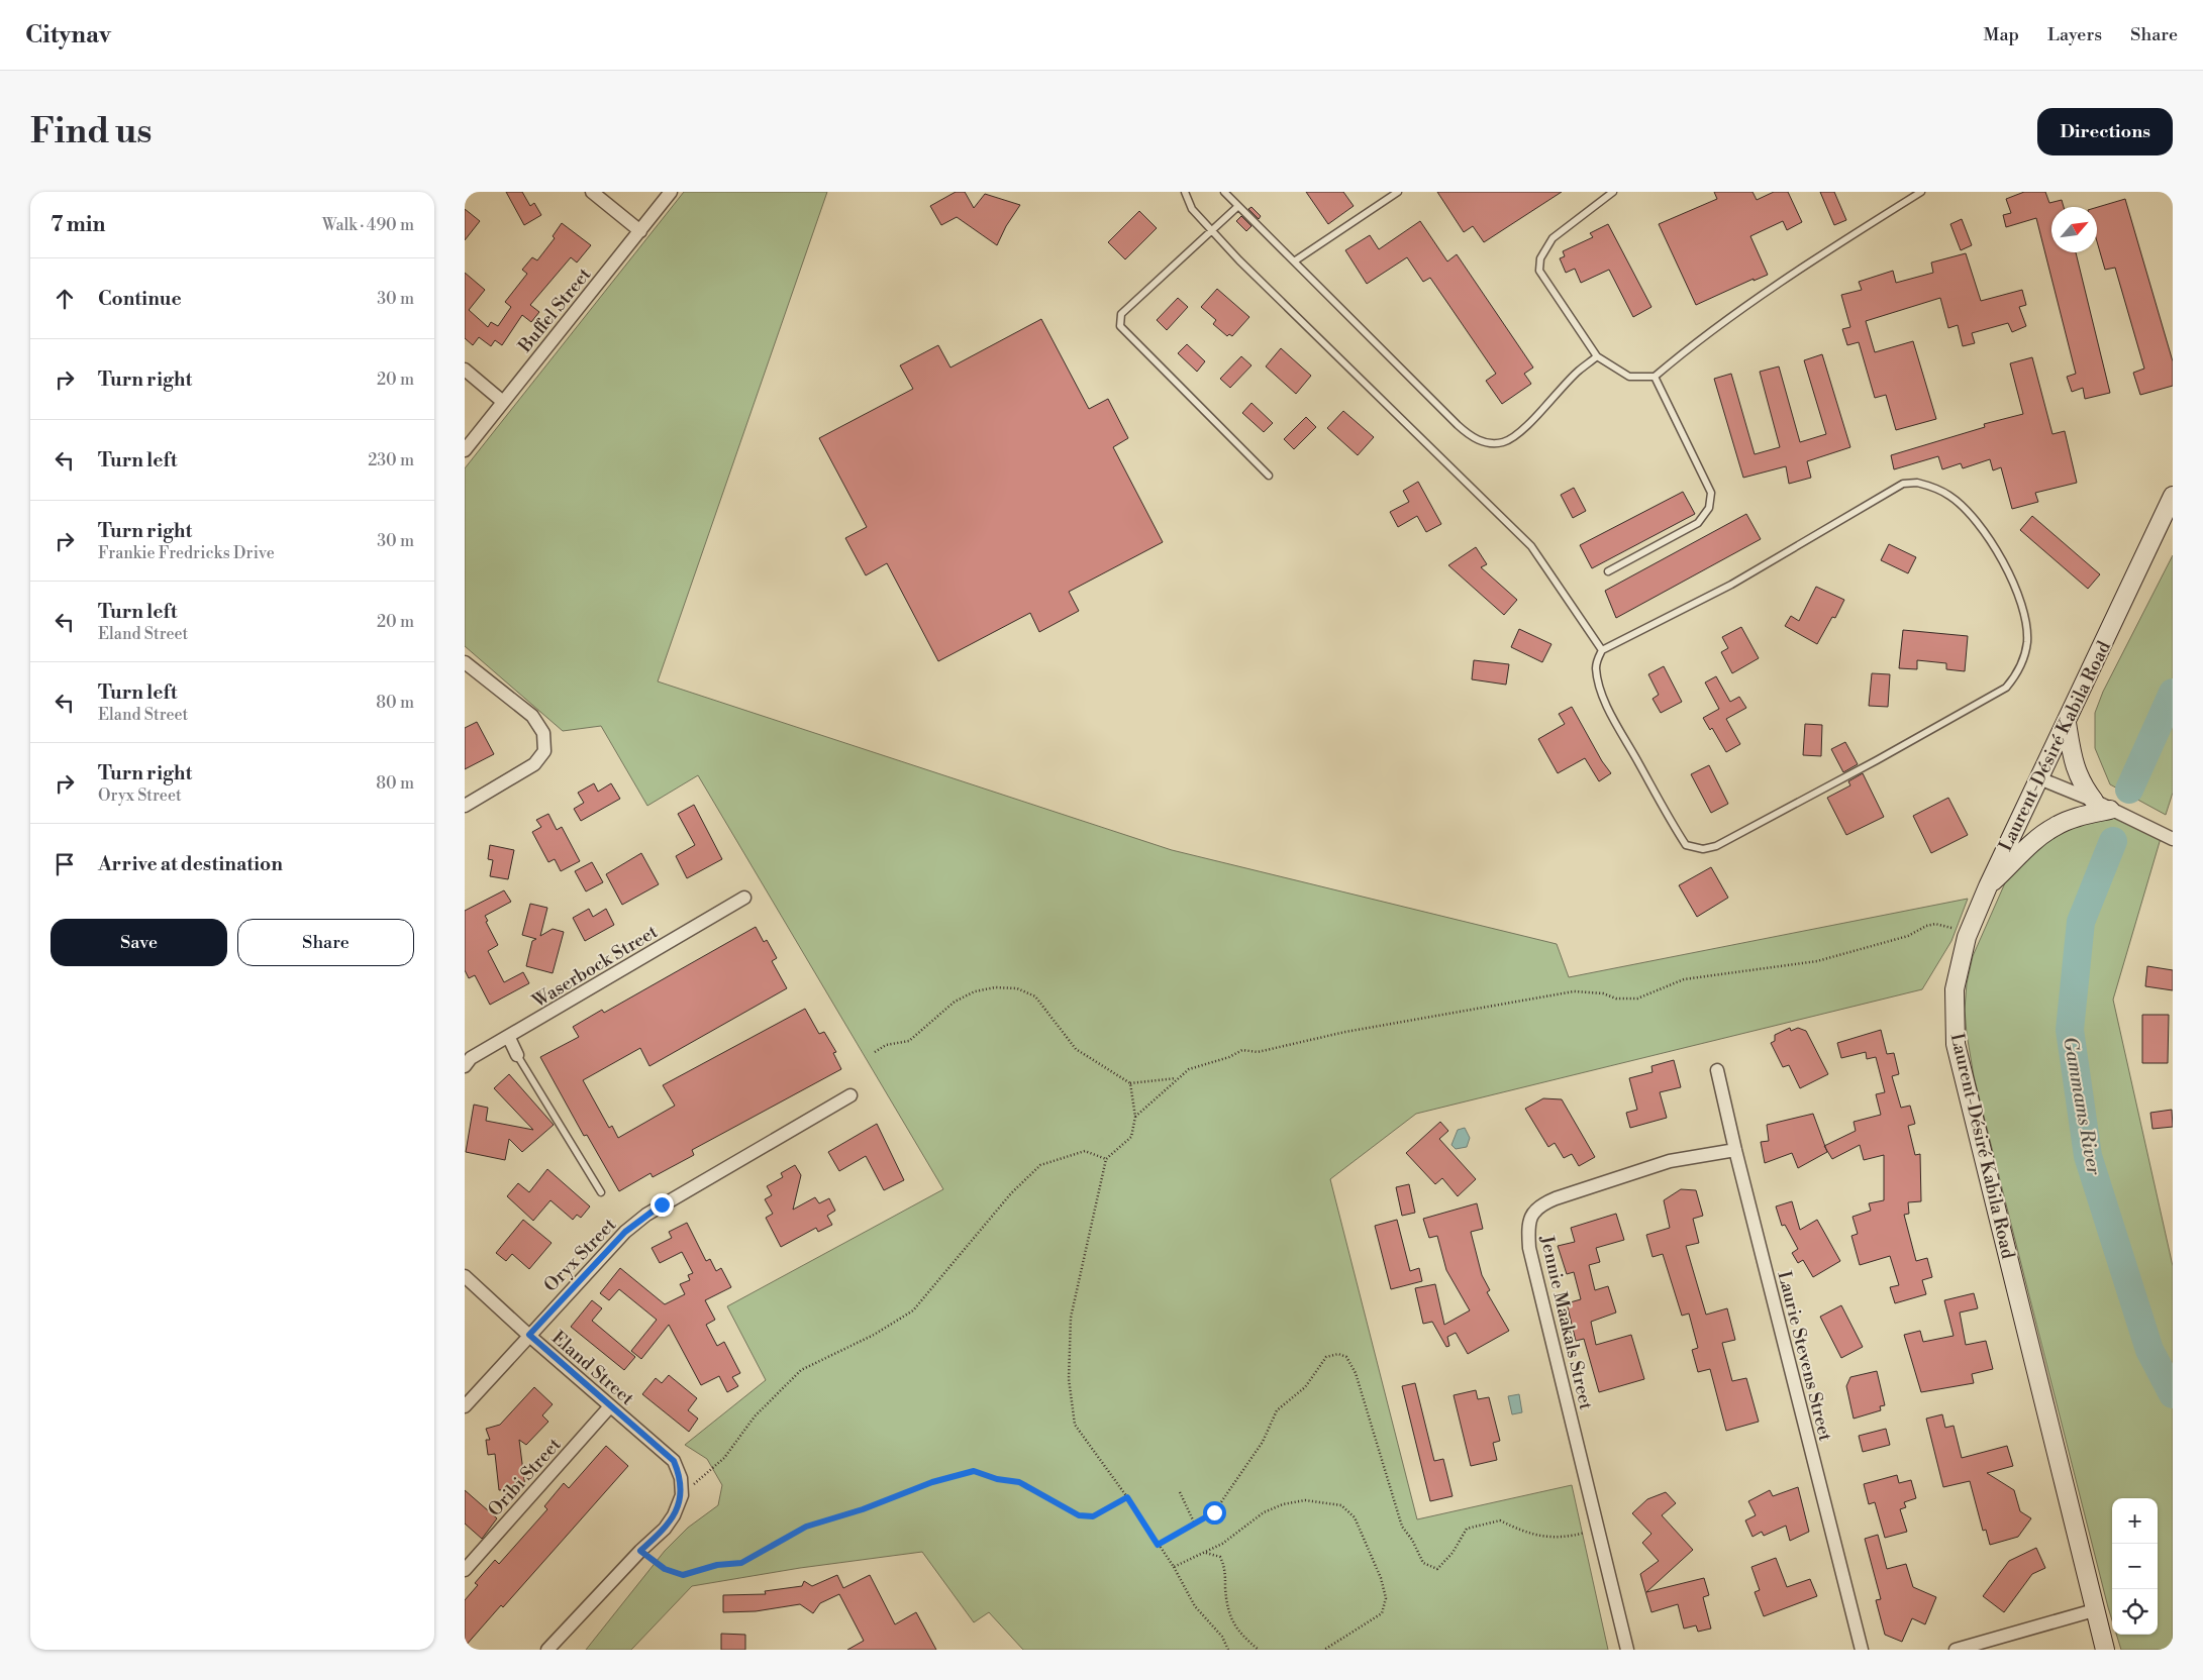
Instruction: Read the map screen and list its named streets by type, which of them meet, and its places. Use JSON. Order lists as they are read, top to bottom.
{
  "streets": {
    "street": [
      "Buffel Street",
      "Laurent-Désiré Kabila Road",
      "Waserbock Street",
      "Oryx Street",
      "Jennie Maakals Street",
      "Laurie Stevens Street",
      "Eland Street",
      "Oribi Street"
    ]
  },
  "crossings": [
    ["Oryx Street", "Eland Street"],
    ["Jennie Maakals Street", "Laurie Stevens Street"],
    ["Eland Street", "Oribi Street"]
  ],
  "water": ["Gammams River"],
  "north": "top right",
  "page": {
    "header": "Citynav",
    "nav": ["Map", "Layers", "Share"],
    "buttons": [
      "Directions",
      ["Save", "Share"]
    ],
    "title": "Find us",
    "heading": ["7 min", "Walk · 490 m"],
    "list": [
      ["Continue", "30 m"],
      ["Turn right", "20 m"],
      ["Turn left", "230 m"],
      ["Turn right", "Frankie Fredricks Drive", "30 m"],
      ["Turn left", "Eland Street", "20 m"],
      ["Turn left", "Eland Street", "80 m"],
      ["Turn right", "Oryx Street", "80 m"],
      "Arrive at destination"
    ],
    "map_buttons": ["+", "−"]
  }
}
